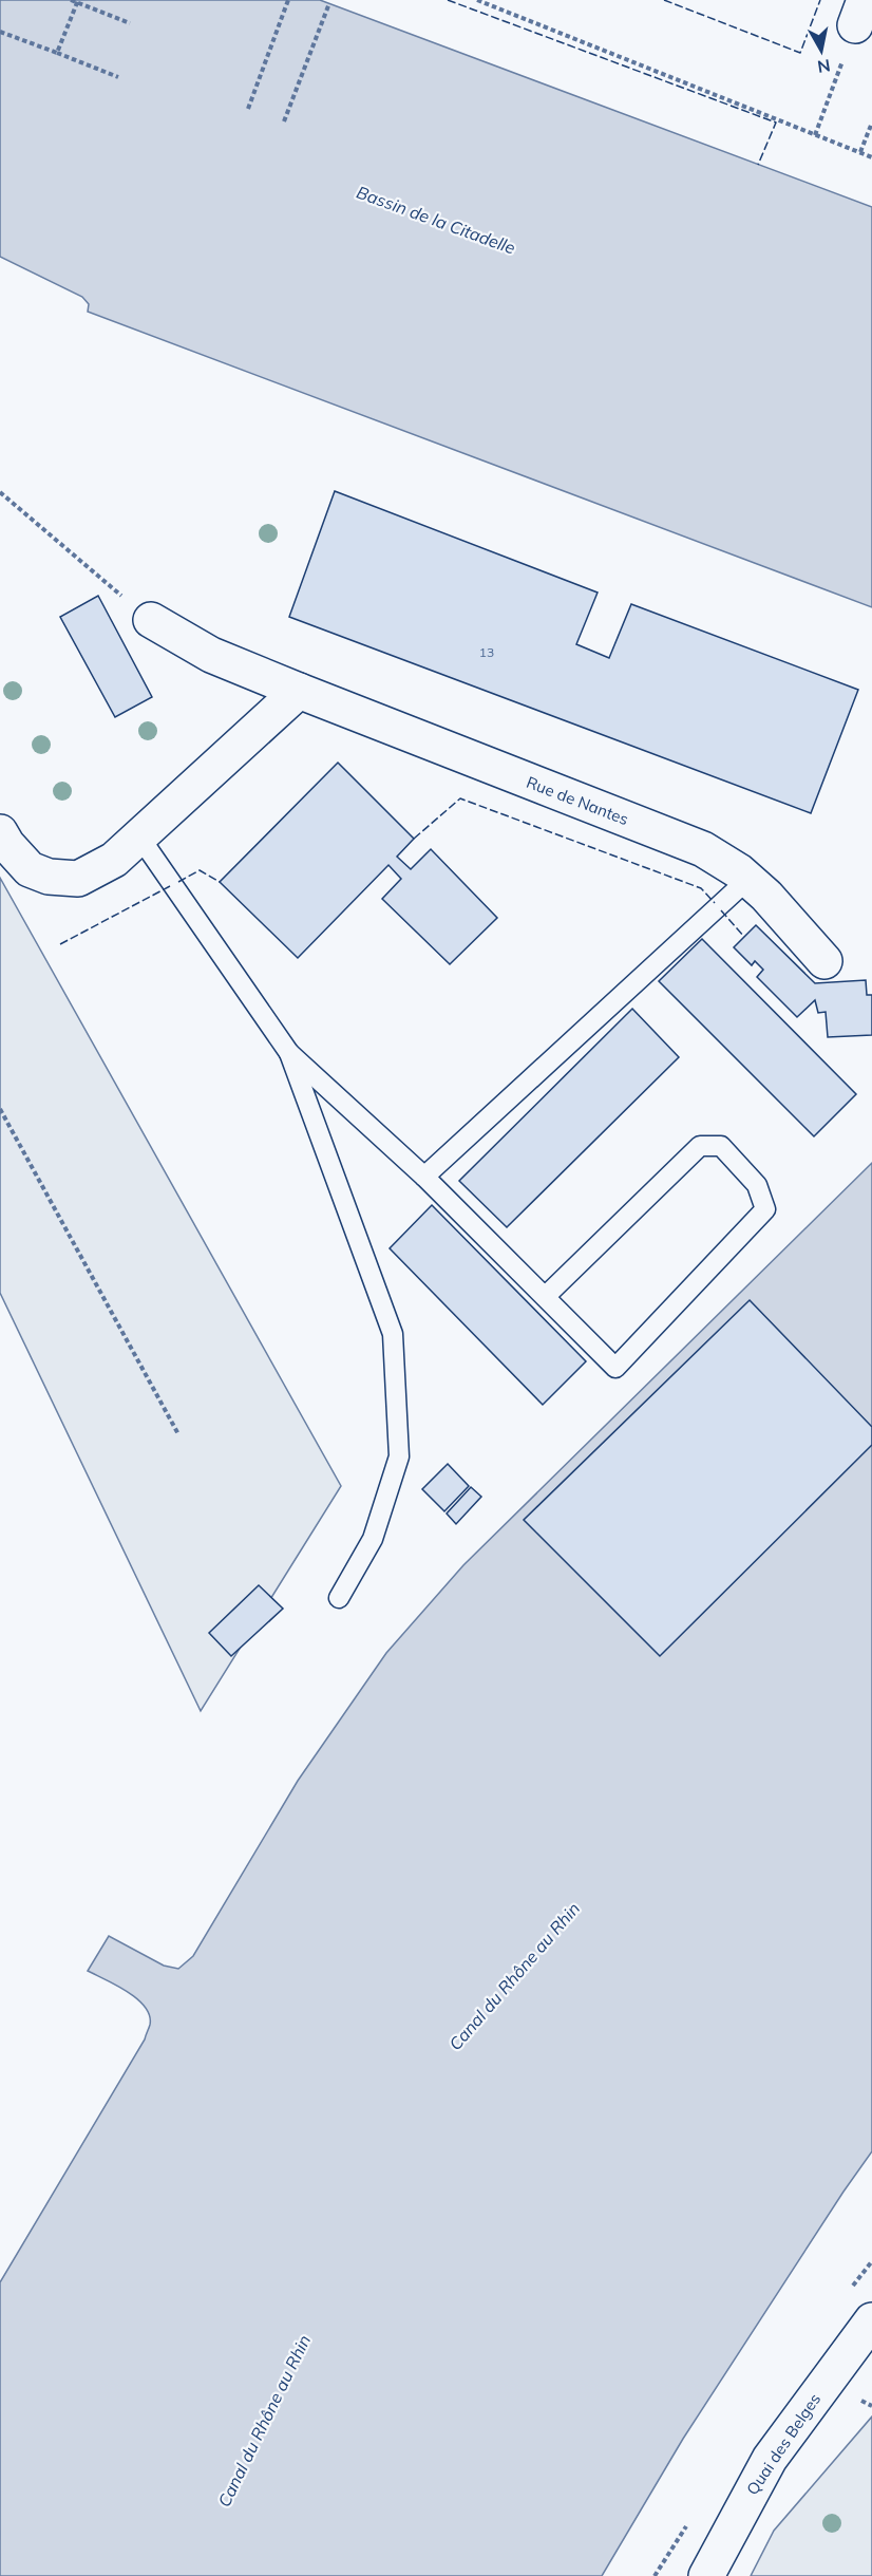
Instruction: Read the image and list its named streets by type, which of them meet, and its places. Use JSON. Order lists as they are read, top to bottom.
{
  "streets": {
    "street": ["Rue de Nantes", "Quai des Belges"]
  },
  "water": ["Bassin de la Citadelle", "Canal du Rhône au Rhin"],
  "house_numbers": ["13"],
  "north": "bottom"
}
